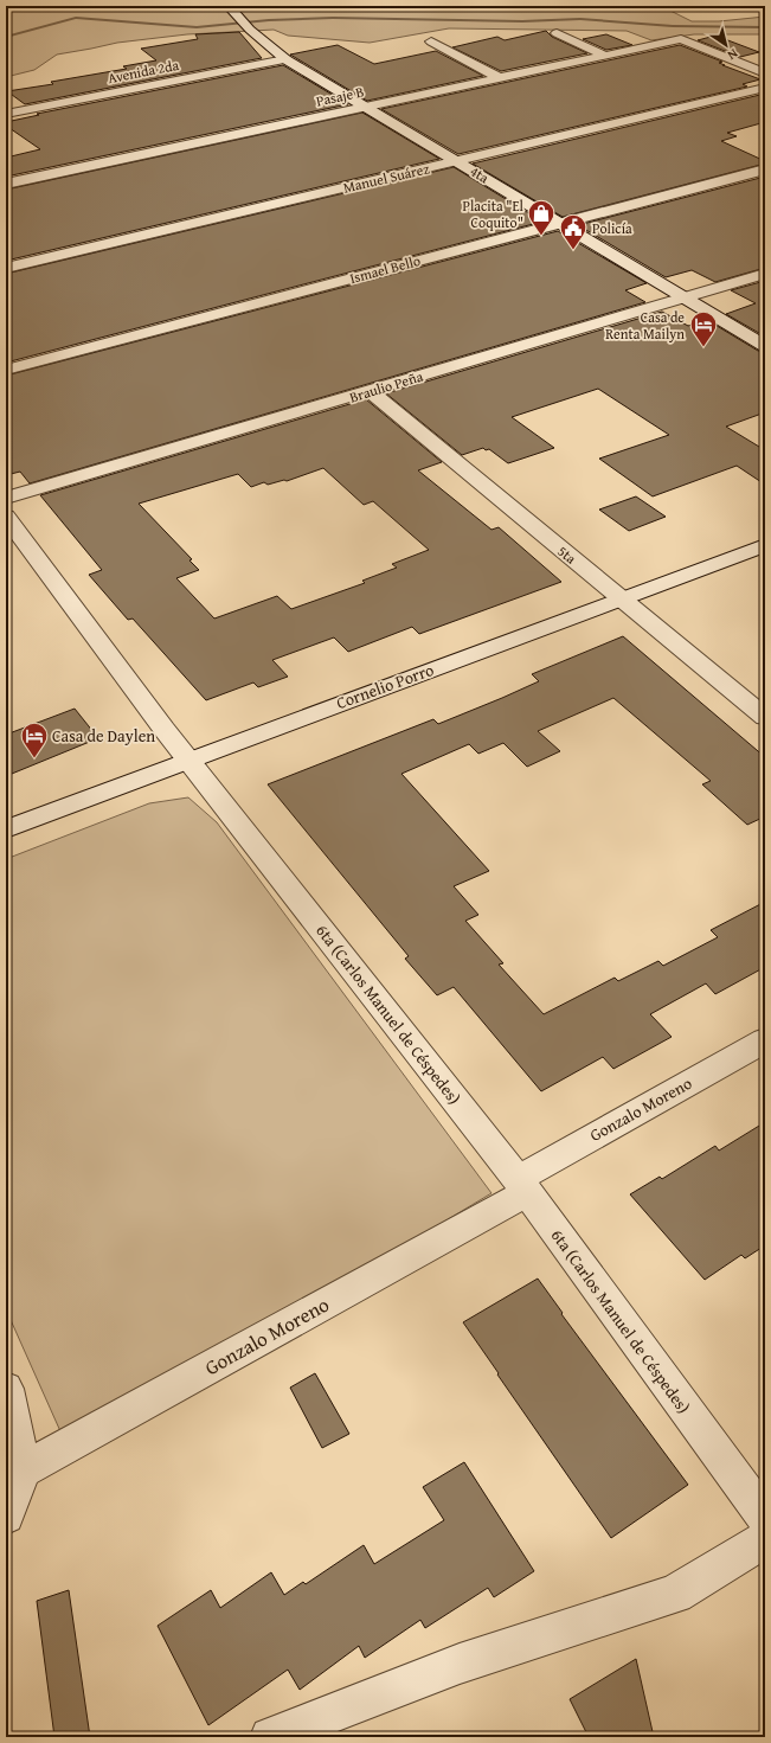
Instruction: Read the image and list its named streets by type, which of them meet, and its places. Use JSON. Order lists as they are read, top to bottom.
{
  "streets": {
    "street": [
      "Avenida 2da",
      "Pasaje B",
      "4ta",
      "Manuel Suárez",
      "Ismael Bello",
      "Braulio Peña",
      "5ta",
      "Cornelio Porro",
      "6ta (Carlos Manuel de Céspedes)",
      "Gonzalo Moreno"
    ]
  },
  "crossings": [
    ["Avenida 2da", "4ta"],
    ["Pasaje B", "4ta"],
    ["4ta", "Manuel Suárez"],
    ["4ta", "Ismael Bello"],
    ["4ta", "Braulio Peña"],
    ["Braulio Peña", "5ta"],
    ["5ta", "Cornelio Porro"],
    ["Cornelio Porro", "6ta (Carlos Manuel de Céspedes)"],
    ["6ta (Carlos Manuel de Céspedes)", "Gonzalo Moreno"]
  ],
  "places": {
    "shop": ["Placita \"El Coquito\""],
    "public building": ["Policía"],
    "hotel": ["Casa de Renta Mailyn", "Casa de Daylen"]
  },
  "north": "bottom right"
}
